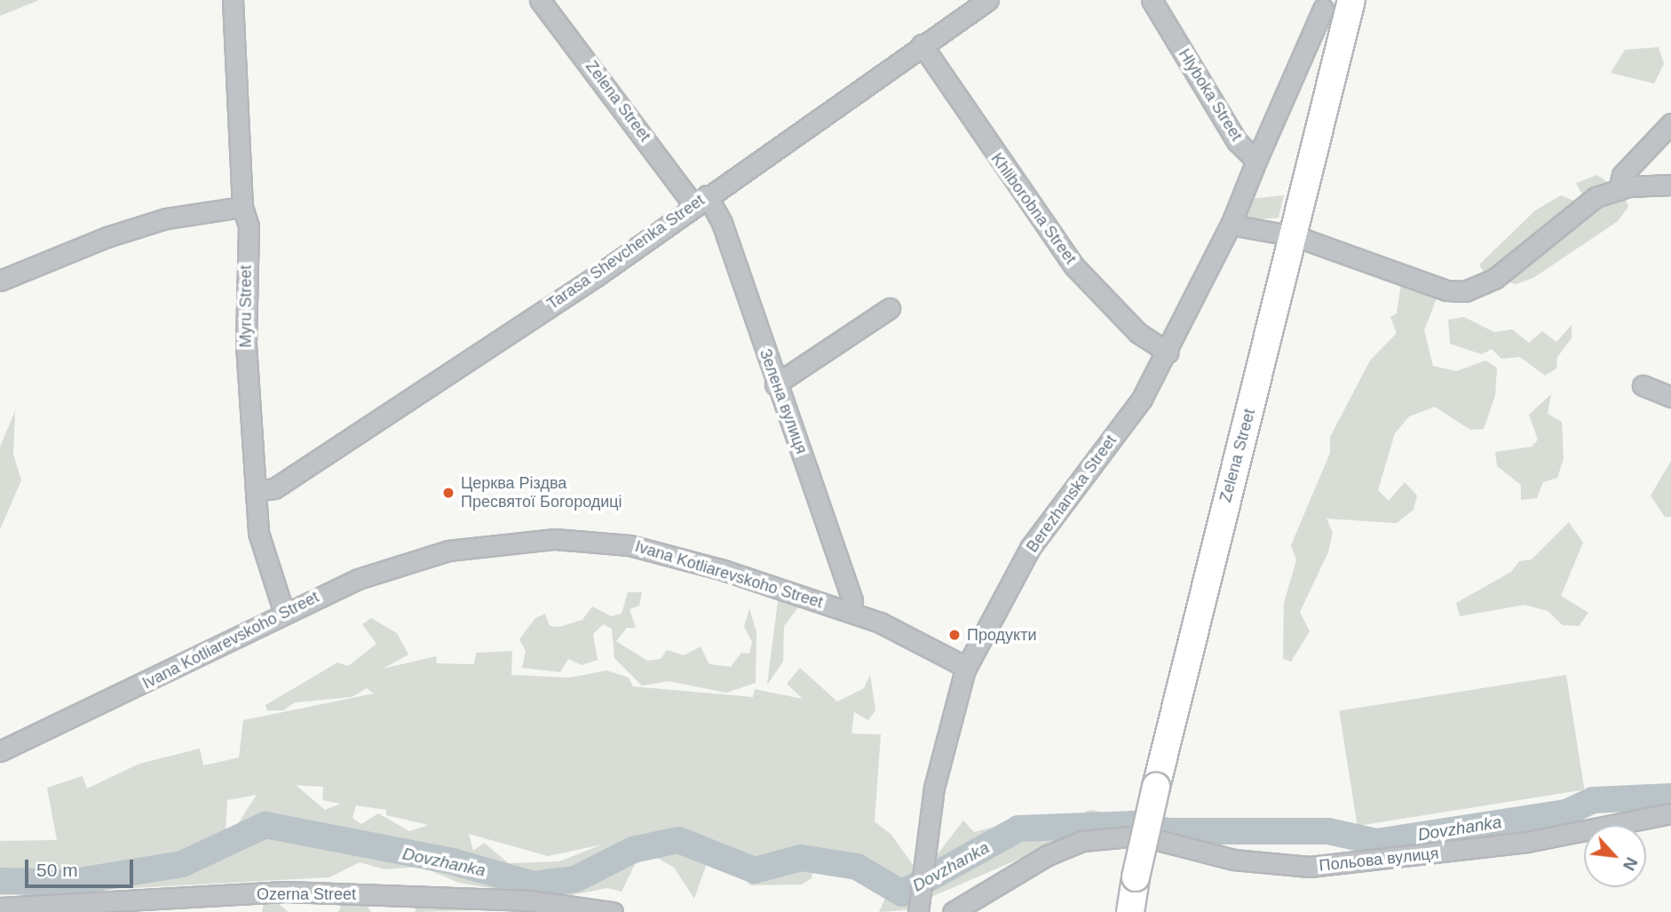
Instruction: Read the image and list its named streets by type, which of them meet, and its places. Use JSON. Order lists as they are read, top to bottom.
{
  "streets": {
    "highway": ["Zelena Street"],
    "street": [
      "Hlyboka Street",
      "Khliborobna Street",
      "Tarasa Shevchenka Street",
      "Myru Street",
      "Зелена вулиця",
      "Berezhanska Street",
      "Ivana Kotliarevskoho Street",
      "Польова вулиця",
      "Ozerna Street"
    ]
  },
  "crossings": [
    ["Zelena Street", "Tarasa Shevchenka Street"],
    ["Zelena Street", "Зелена вулиця"],
    ["Khliborobna Street", "Tarasa Shevchenka Street"],
    ["Khliborobna Street", "Berezhanska Street"],
    ["Tarasa Shevchenka Street", "Myru Street"],
    ["Tarasa Shevchenka Street", "Зелена вулиця"],
    ["Myru Street", "Ivana Kotliarevskoho Street"],
    ["Зелена вулиця", "Ivana Kotliarevskoho Street"],
    ["Berezhanska Street", "Ivana Kotliarevskoho Street"]
  ],
  "water": ["Dovzhanka"],
  "places": ["Церква Різдва Пресвятої Богородиці", "Продукти"],
  "scale_bar": "50 m",
  "north": "bottom right"
}
